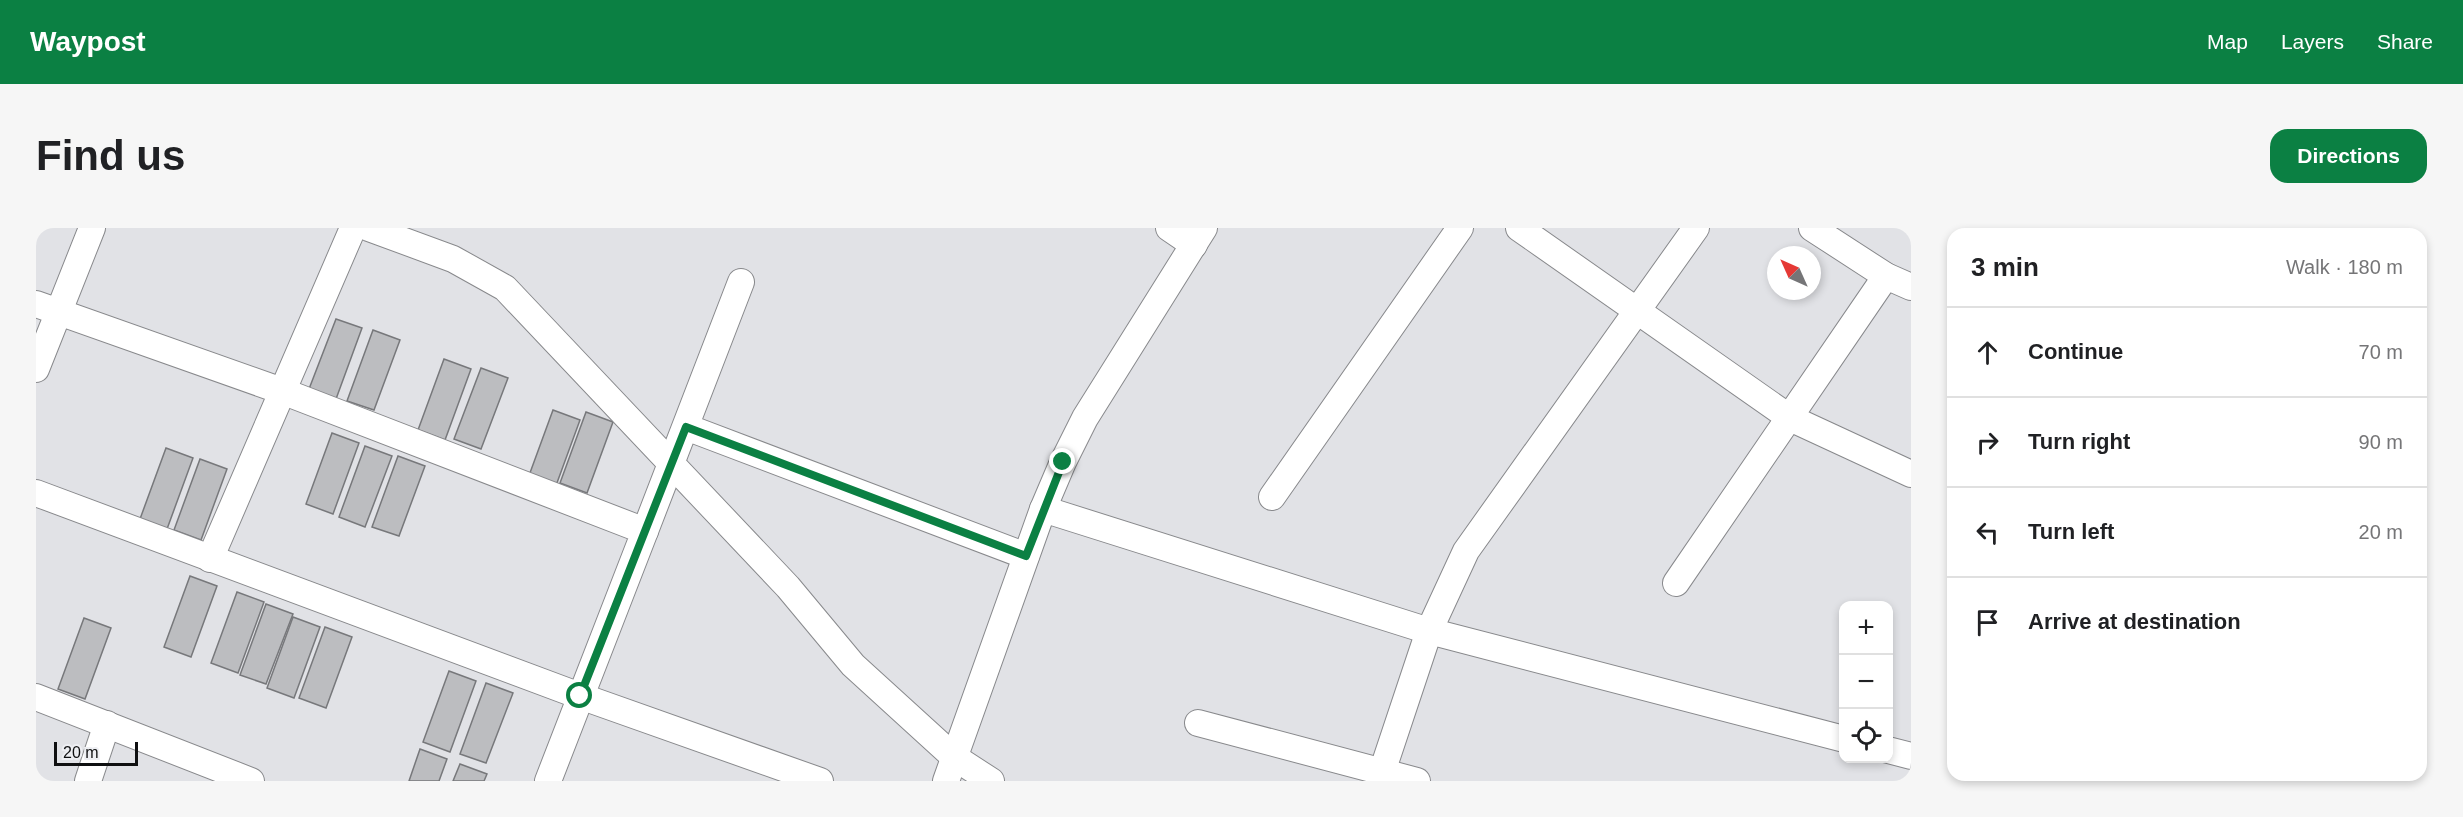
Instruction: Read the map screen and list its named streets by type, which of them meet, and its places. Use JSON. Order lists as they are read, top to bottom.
{
  "scale_bar": "20 m",
  "north": "top left",
  "page": {
    "header": "Waypost",
    "nav": ["Map", "Layers", "Share"],
    "buttons": "Directions",
    "title": "Find us",
    "heading": ["3 min", "Walk · 180 m"],
    "list": [
      ["Continue", "70 m"],
      ["Turn right", "90 m"],
      ["Turn left", "20 m"],
      "Arrive at destination"
    ],
    "map_buttons": ["+", "−"],
    "scale": "20 m"
  }
}
